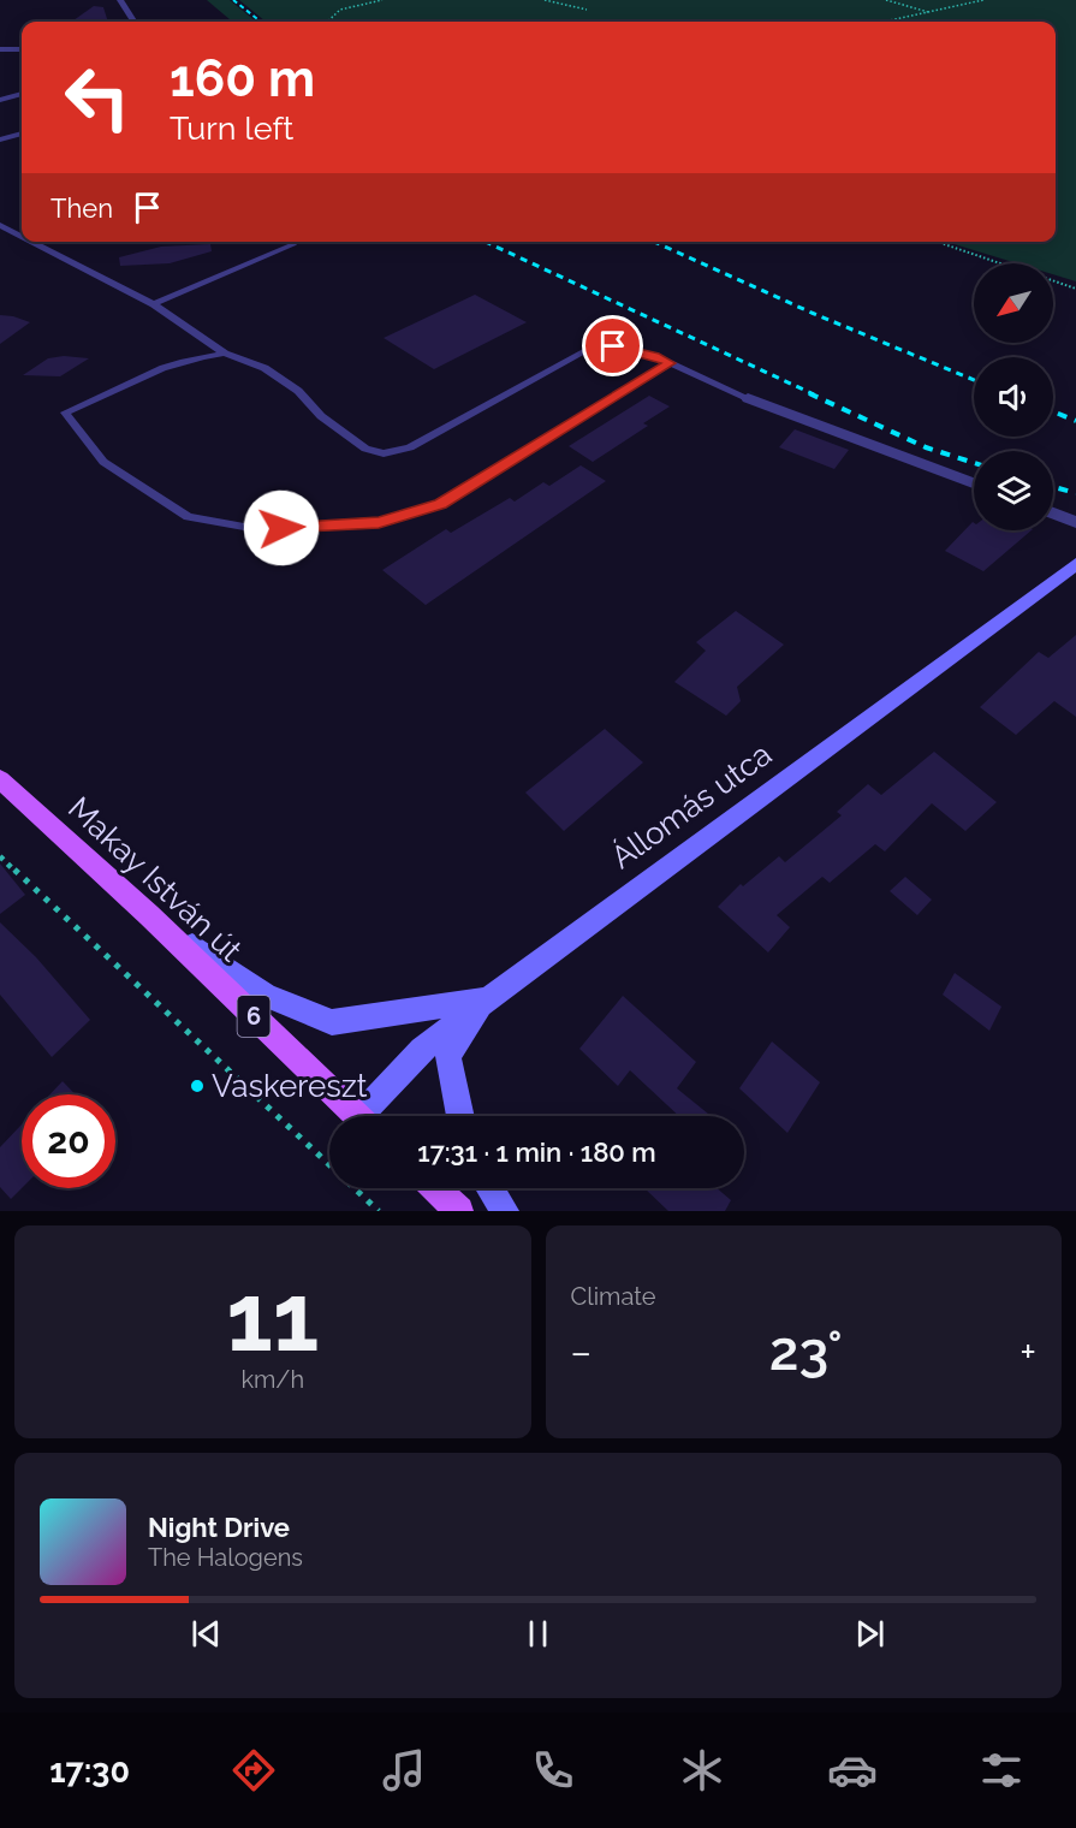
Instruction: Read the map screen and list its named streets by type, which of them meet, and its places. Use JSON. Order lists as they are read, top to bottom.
{
  "streets": {
    "main road": ["Állomás utca", "Makay István út", "6"]
  },
  "places": ["Vaskereszt"],
  "north": "bottom left",
  "page": {
    "turn": ["160 m", "Turn left"],
    "then": "Then",
    "limit": "20",
    "trip": "17:31 · 1 min · 180 m",
    "tile": [
      ["11", "km/h"],
      "Climate"
    ],
    "heat": ["−", "23°", "+"],
    "song": ["Night Drive", "The Halogens"],
    "tabs": "17:30"
  }
}
